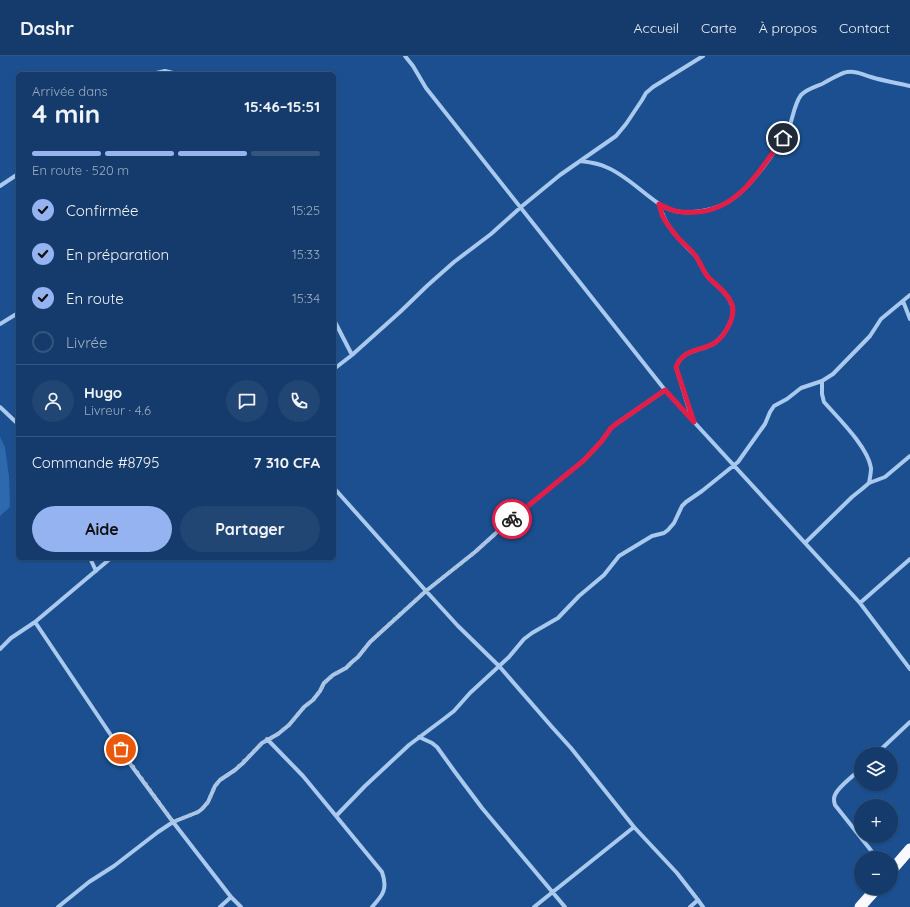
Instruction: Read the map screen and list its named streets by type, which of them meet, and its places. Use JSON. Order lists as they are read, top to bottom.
{
  "page": {
    "header": "Dashr",
    "nav": [
      "Accueil",
      "Carte",
      "À propos",
      "Contact"
    ],
    "heading": ["4 min", "Arrivée dans", "15:46–15:51"],
    "panel": [
      "Hugo",
      "Livreur · 4.6",
      "Commande #8795",
      "7 310 CFA"
    ],
    "bar": "En route · 520 m",
    "list": [
      ["Confirmée", "15:25"],
      ["En préparation", "15:33"],
      ["En route", "15:34"],
      "Livrée"
    ],
    "buttons": ["Aide", "Partager"],
    "map_buttons": ["+", "−"]
  }
}
